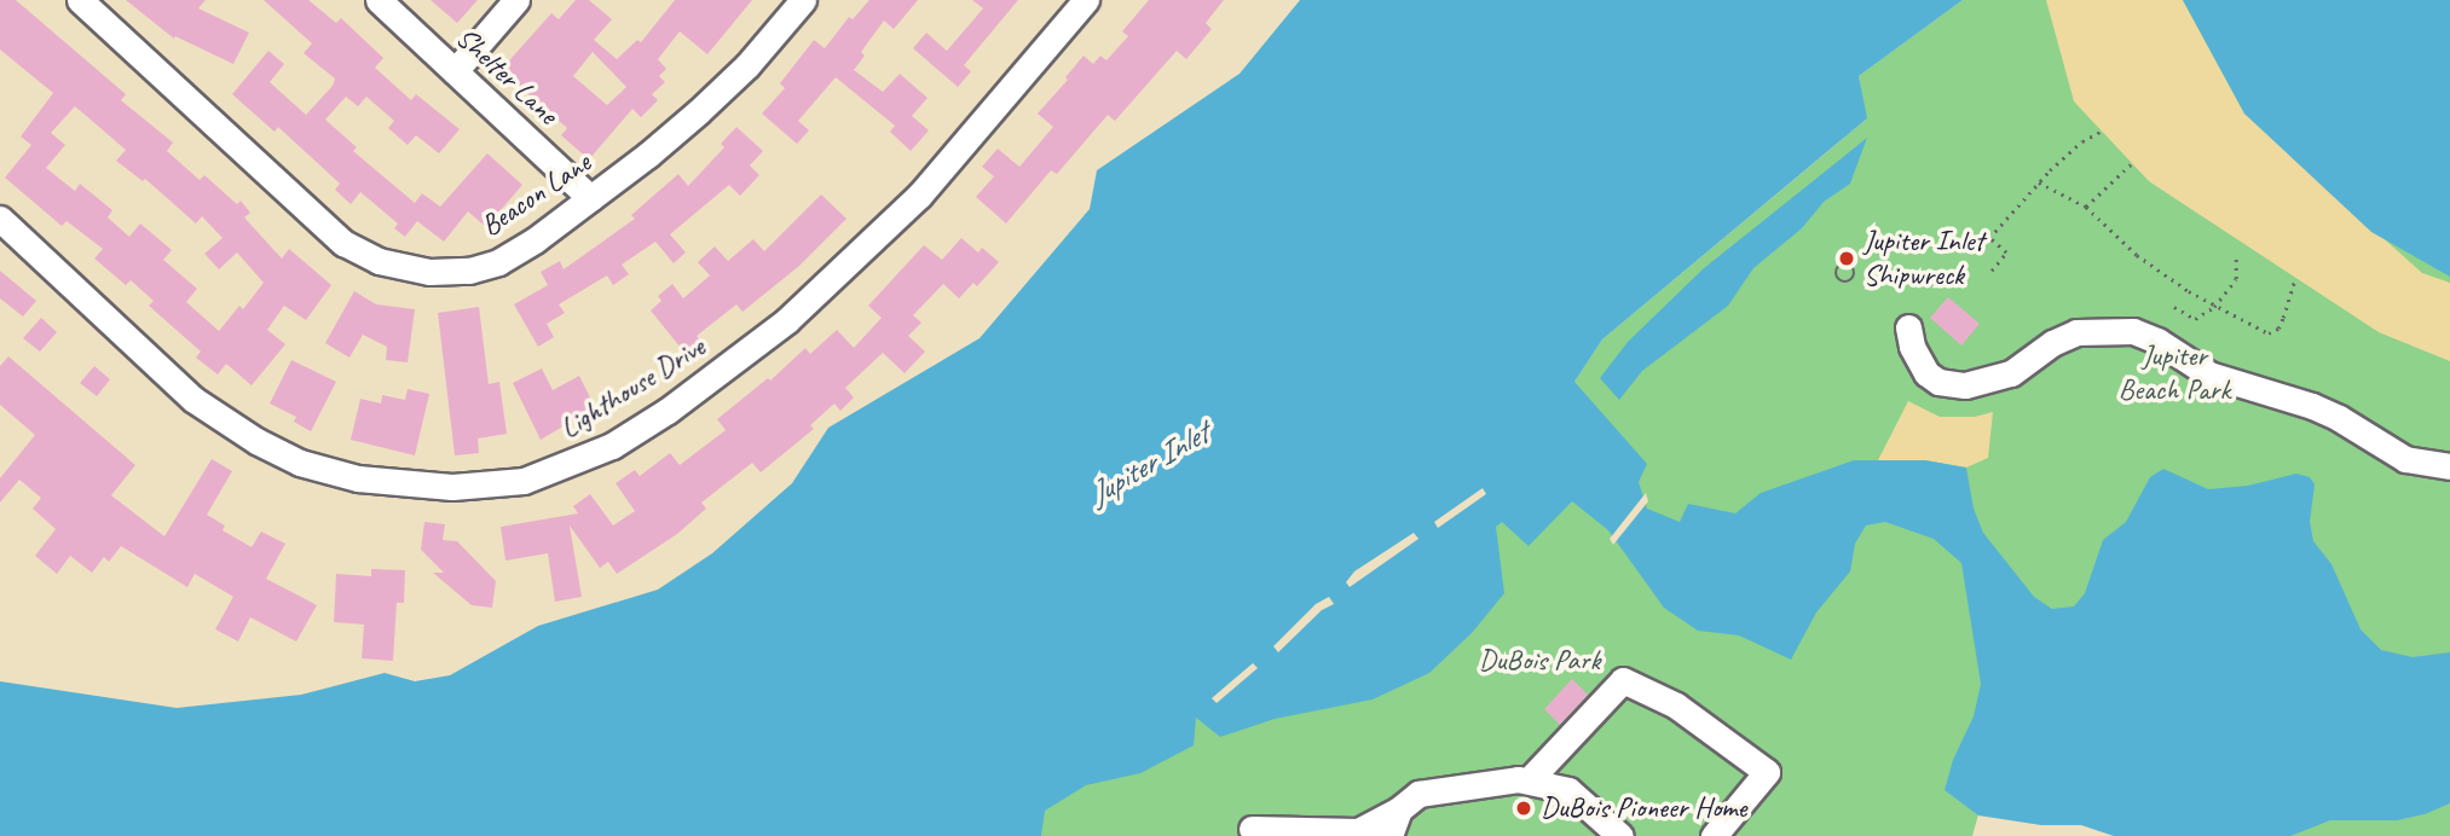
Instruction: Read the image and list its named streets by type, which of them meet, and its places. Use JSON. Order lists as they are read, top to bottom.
{
  "streets": {
    "street": ["Shelter Lane", "Beacon Lane", "Lighthouse Drive"]
  },
  "crossings": [
    ["Shelter Lane", "Beacon Lane"]
  ],
  "water": ["Jupiter Inlet"],
  "parks": ["Jupiter Beach Park", "DuBois Park"],
  "places": ["Jupiter Inlet Shipwreck", "DuBois Pioneer Home"]
}
